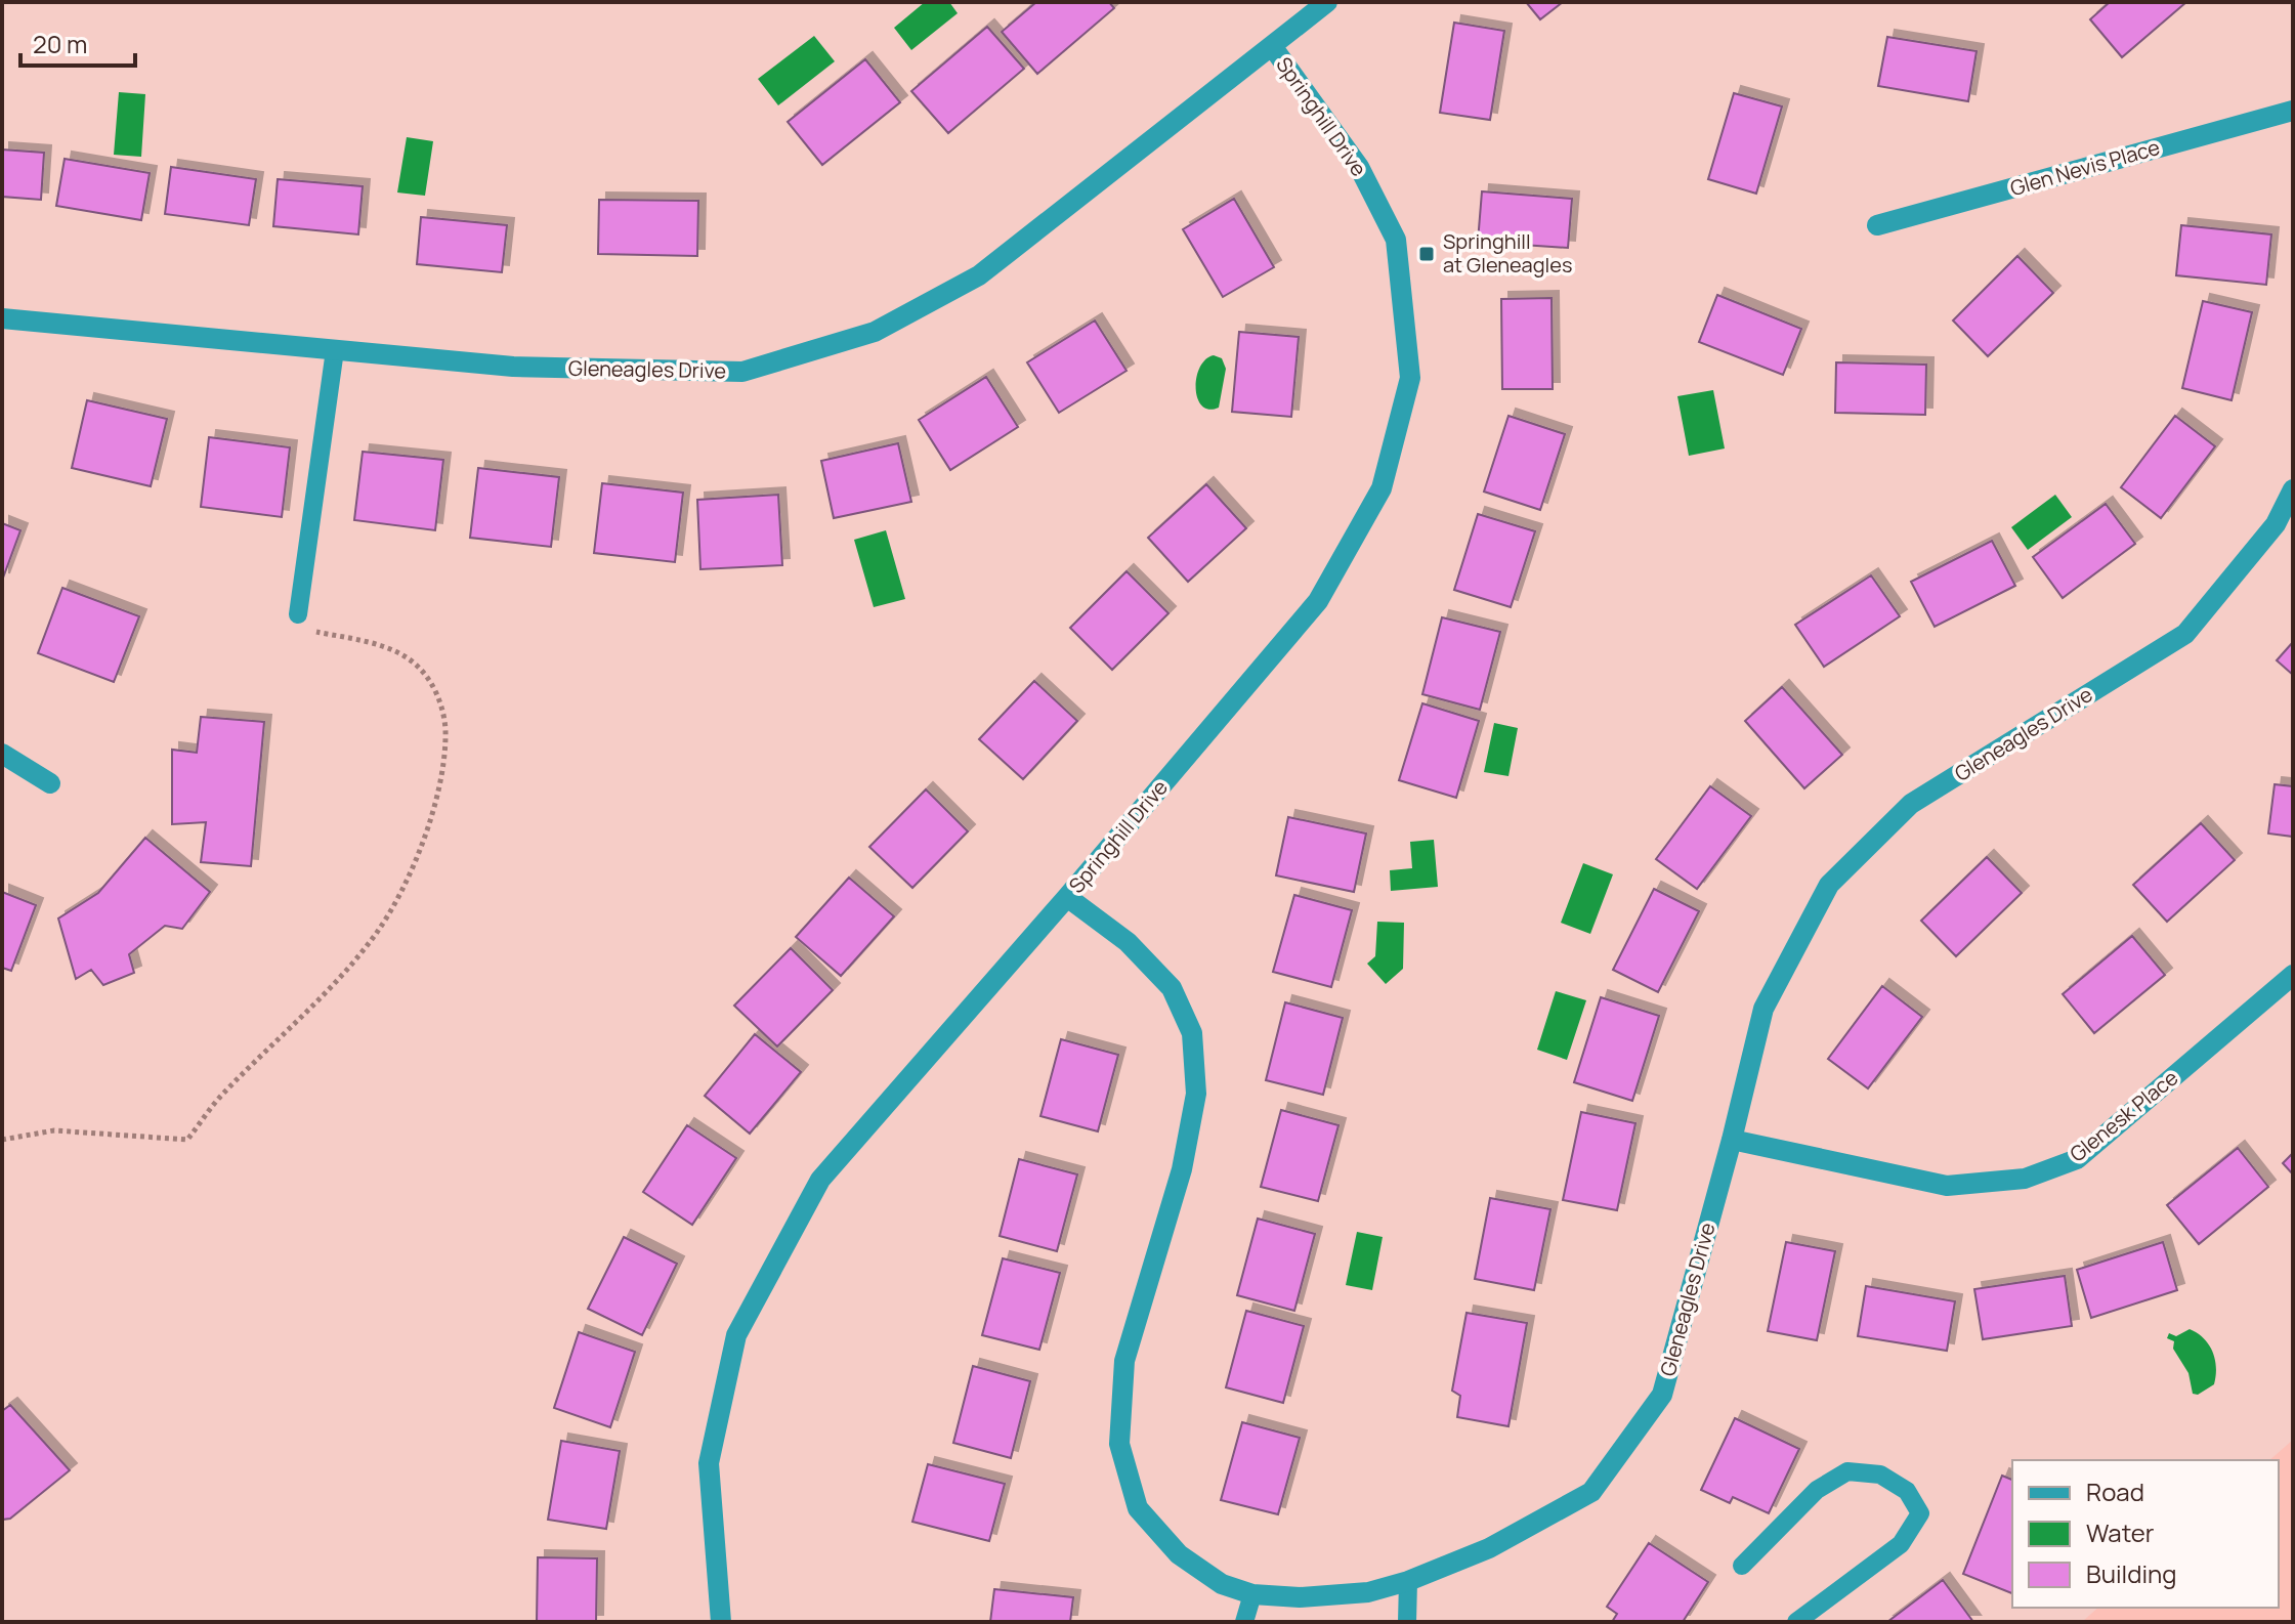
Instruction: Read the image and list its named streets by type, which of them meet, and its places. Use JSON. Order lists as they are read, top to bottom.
{
  "streets": {
    "street": [
      "Springhill Drive",
      "Glen Nevis Place",
      "Gleneagles Drive",
      "Glenesk Place"
    ]
  },
  "crossings": [
    ["Springhill Drive", "Gleneagles Drive"],
    ["Gleneagles Drive", "Glenesk Place"]
  ],
  "places": {
    "transit": ["Springhill at Gleneagles"]
  },
  "legend": ["Road", "Water", "Building"],
  "scale_bar": "20 m"
}
